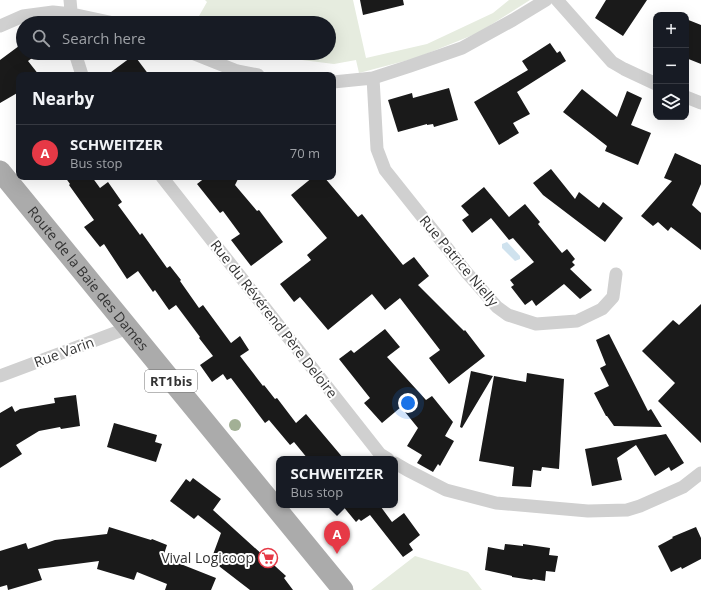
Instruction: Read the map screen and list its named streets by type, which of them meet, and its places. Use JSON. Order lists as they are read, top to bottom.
{
  "streets": {
    "main road": ["Route de la Baie des Dames", "RT1bis"],
    "street": ["Rue Patrice Nielly", "Rue du Révérend Père Deloire", "Rue Varin"]
  },
  "crossings": [
    ["Route de la Baie des Dames", "Rue Varin"]
  ],
  "places": {
    "supermarket": ["Vival Logicoop"]
  },
  "page": {
    "map_buttons": ["+", "−"],
    "search": "Search here",
    "heading": "Nearby",
    "list": [
      {
        "mark": "A",
        "name": "SCHWEITZER",
        "note": "Bus stop",
        "value": "70 m"
      }
    ],
    "popup": ["SCHWEITZER", "Bus stop"],
    "pins": "A"
  }
}
